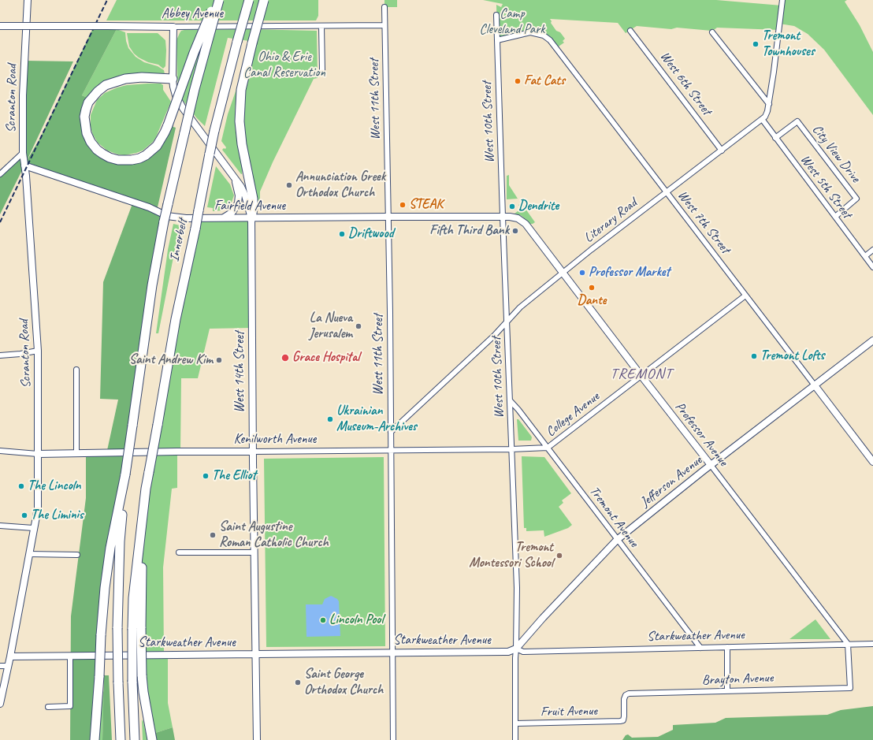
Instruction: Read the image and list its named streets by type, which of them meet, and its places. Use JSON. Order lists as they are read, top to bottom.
{
  "streets": {
    "highway": ["Innerbelt"],
    "street": [
      "Abbey Avenue",
      "West 6th Street",
      "Scranton Road",
      "West 11th Street",
      "West 10th Street",
      "City View Drive",
      "West 5th Street",
      "Fairfield Avenue",
      "Literary Road",
      "West 7th Street",
      "West 14th Street",
      "College Avenue",
      "Professor Avenue",
      "Kenilworth Avenue",
      "Jefferson Avenue",
      "Tremont Avenue",
      "Starkweather Avenue",
      "Brayton Avenue",
      "Fruit Avenue"
    ]
  },
  "crossings": [
    ["Abbey Avenue", "West 11th Street"],
    ["Abbey Avenue", "West 14th Street"],
    ["West 6th Street", "Literary Road"],
    ["Scranton Road", "Fairfield Avenue"],
    ["Scranton Road", "Kenilworth Avenue"],
    ["Scranton Road", "Starkweather Avenue"],
    ["West 11th Street", "Fairfield Avenue"],
    ["West 11th Street", "Literary Road"],
    ["West 11th Street", "Kenilworth Avenue"],
    ["West 11th Street", "Starkweather Avenue"],
    ["West 10th Street", "Fairfield Avenue"],
    ["West 10th Street", "Literary Road"],
    ["West 10th Street", "West 7th Street"],
    ["West 10th Street", "College Avenue"],
    ["West 10th Street", "Professor Avenue"],
    ["West 10th Street", "Kenilworth Avenue"],
    ["West 10th Street", "Jefferson Avenue"],
    ["West 10th Street", "Tremont Avenue"],
    ["West 10th Street", "Starkweather Avenue"],
    ["West 10th Street", "Fruit Avenue"],
    ["City View Drive", "West 5th Street"],
    ["West 5th Street", "Literary Road"],
    ["Fairfield Avenue", "West 14th Street"],
    ["Fairfield Avenue", "Professor Avenue"],
    ["Literary Road", "West 7th Street"],
    ["Literary Road", "Professor Avenue"],
    ["West 7th Street", "College Avenue"],
    ["West 7th Street", "Jefferson Avenue"],
    ["West 14th Street", "Kenilworth Avenue"],
    ["West 14th Street", "Starkweather Avenue"],
    ["College Avenue", "Professor Avenue"],
    ["College Avenue", "Kenilworth Avenue"],
    ["College Avenue", "Tremont Avenue"],
    ["Professor Avenue", "Jefferson Avenue"],
    ["Professor Avenue", "Starkweather Avenue"],
    ["Professor Avenue", "Brayton Avenue"],
    ["Jefferson Avenue", "Tremont Avenue"],
    ["Jefferson Avenue", "Starkweather Avenue"],
    ["Tremont Avenue", "Starkweather Avenue"],
    ["Starkweather Avenue", "Brayton Avenue"],
    ["Brayton Avenue", "Fruit Avenue"]
  ],
  "districts": ["TREMONT"],
  "parks": ["Camp Cleveland Park", "Ohio & Erie Canal Reservation"],
  "places": [
    "Tremont Townhouses",
    "Fat Cats",
    "Annunciation Greek Orthodox Church",
    "STEAK",
    "Dendrite",
    "Fifth Third Bank",
    "Driftwood",
    "Professor Market",
    "Dante",
    "La Nueva Jerusalem",
    "Tremont Lofts",
    "Grace Hospital",
    "Saint Andrew Kim",
    "Ukrainian Museum-Archives",
    "The Elliot",
    "The Lincoln",
    "The Liminis",
    "Saint Augustine Roman Catholic Church",
    "Tremont Montessori School",
    "Lincoln Pool",
    "Saint George Orthodox Church"
  ]
}
